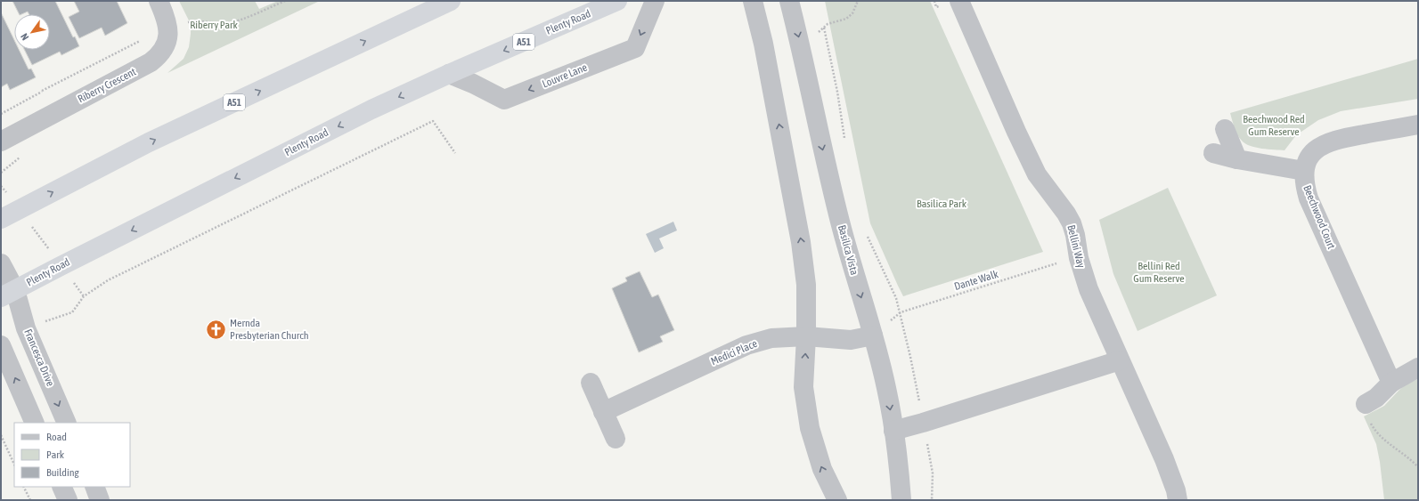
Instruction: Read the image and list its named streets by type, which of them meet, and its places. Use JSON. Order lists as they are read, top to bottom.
{
  "streets": {
    "highway": ["Plenty Road", "A51"],
    "street": [
      "Louvre Lane",
      "Riberry Crescent",
      "Beechwood Court",
      "Bellini Way",
      "Basilica Vista",
      "Medici Place",
      "Francesca Drive"
    ],
    "path": ["Dante Walk"]
  },
  "crossings": [
    ["Plenty Road", "Louvre Lane"],
    ["Plenty Road", "Francesca Drive"],
    ["Basilica Vista", "Medici Place"]
  ],
  "one_way": ["Louvre Lane"],
  "parks": [
    "Riberry Park",
    "Beechwood Red Gum Reserve",
    "Basilica Park",
    "Bellini Red Gum Reserve"
  ],
  "places": {
    "church": ["Mernda Presbyterian Church"]
  },
  "legend": ["Road", "Park", "Building"],
  "north": "bottom left"
}
